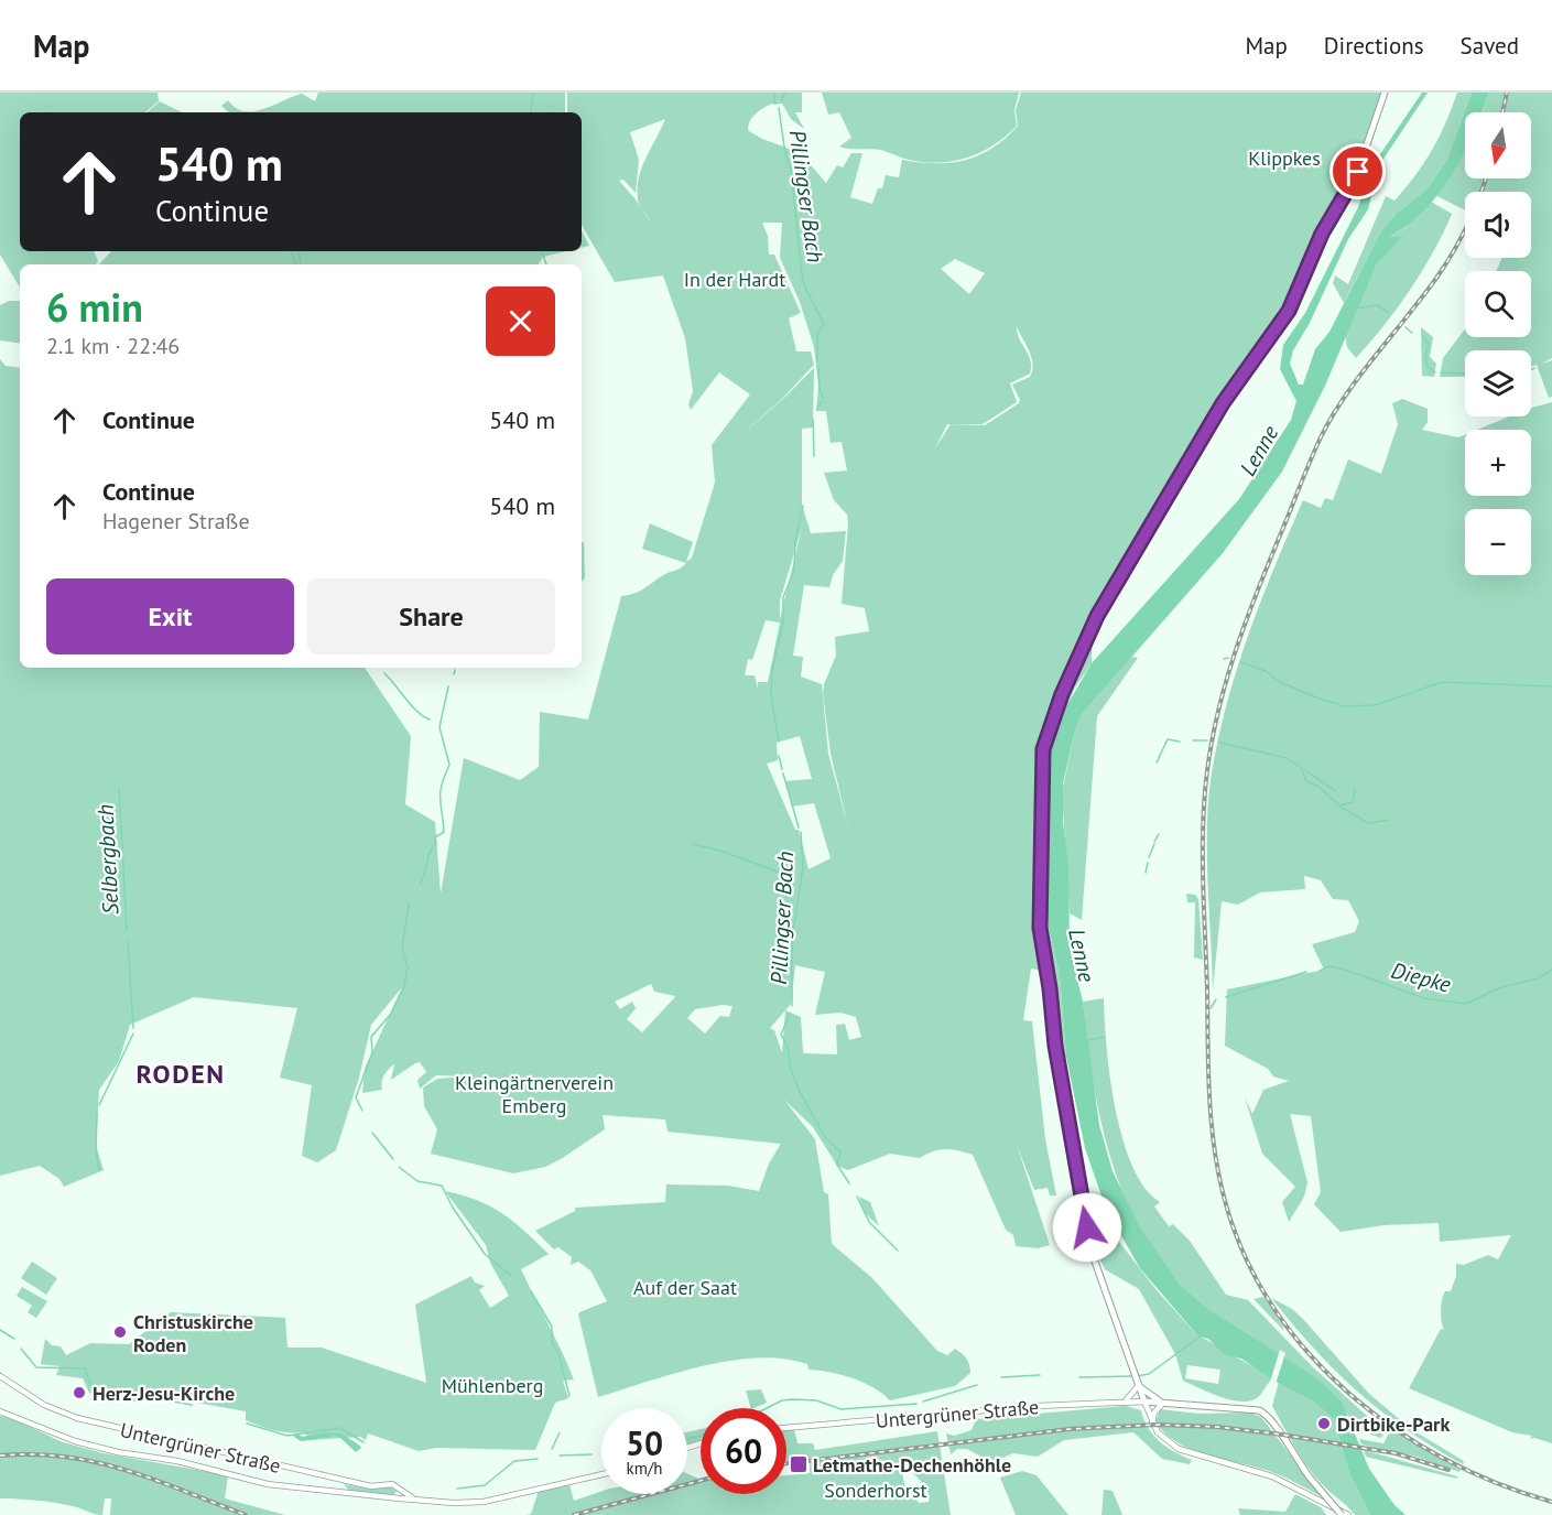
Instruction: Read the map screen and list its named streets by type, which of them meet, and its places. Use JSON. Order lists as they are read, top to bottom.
{
  "streets": {
    "main road": ["Untergrüner Straße"]
  },
  "districts": ["RODEN"],
  "water": [
    "Pillingser Bach",
    "Lenne",
    "Selbergbach",
    "Diepke"
  ],
  "parks": [
    "Klippkes",
    "In der Hardt",
    "Kleingärtnerverein Emberg",
    "Auf der Saat",
    "Mühlenberg",
    "Sonderhorst"
  ],
  "places": {
    "other": ["Christuskirche Roden", "Herz-Jesu-Kirche", "Dirtbike-Park"],
    "transit": ["Letmathe-Dechenhöhle"]
  },
  "north": "bottom",
  "page": {
    "header": "Map",
    "nav": ["Map", "Directions", "Saved"],
    "map_buttons": ["+", "−"],
    "turn": ["540 m", "Continue"],
    "heading": ["6 min", "2.1 km · 22:46"],
    "list": [
      {
        "name": "Continue",
        "value": "540 m"
      },
      {
        "name": "Continue",
        "note": "Hagener Straße",
        "value": "540 m"
      }
    ],
    "buttons": ["Exit", "Share"],
    "speed": "50 km/h",
    "limit": "60"
  }
}
